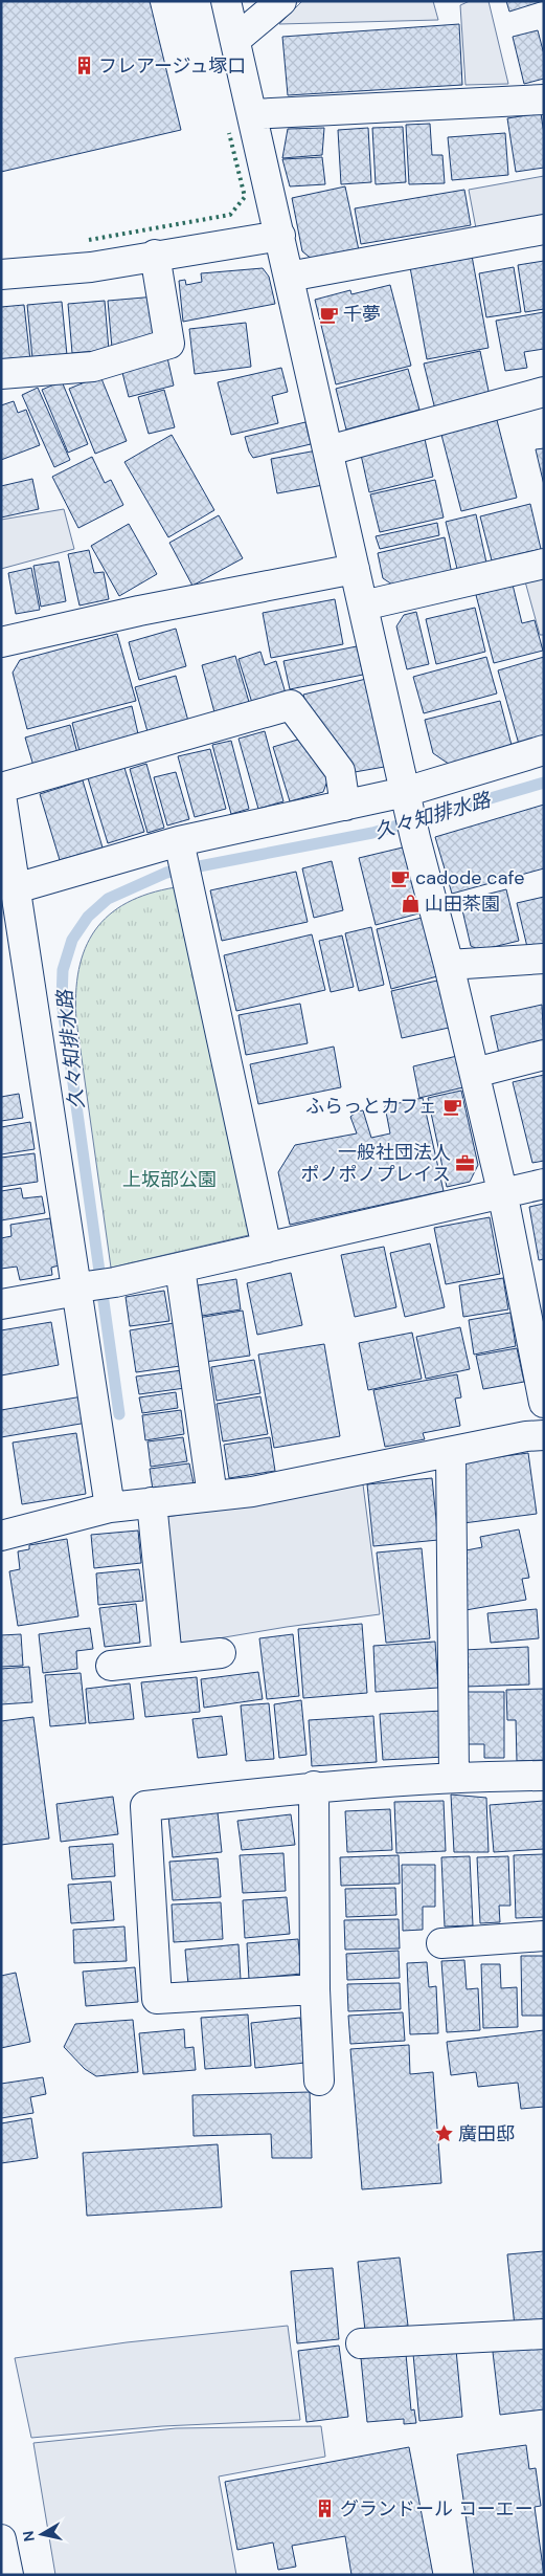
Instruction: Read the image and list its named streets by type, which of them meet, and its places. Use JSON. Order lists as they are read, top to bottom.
{
  "water": ["久々知排水路"],
  "parks": ["上坂部公園"],
  "places": {
    "building": ["フレアージュ塚口", "グランドール コーエー"],
    "cafe": ["千夢", "cadode cafe", "ふらっとカフェ"],
    "shop": ["山田茶園"],
    "office": ["一般社団法人 ポノポノプレイス"],
    "place": ["廣田邸"]
  },
  "north": "left"
}
